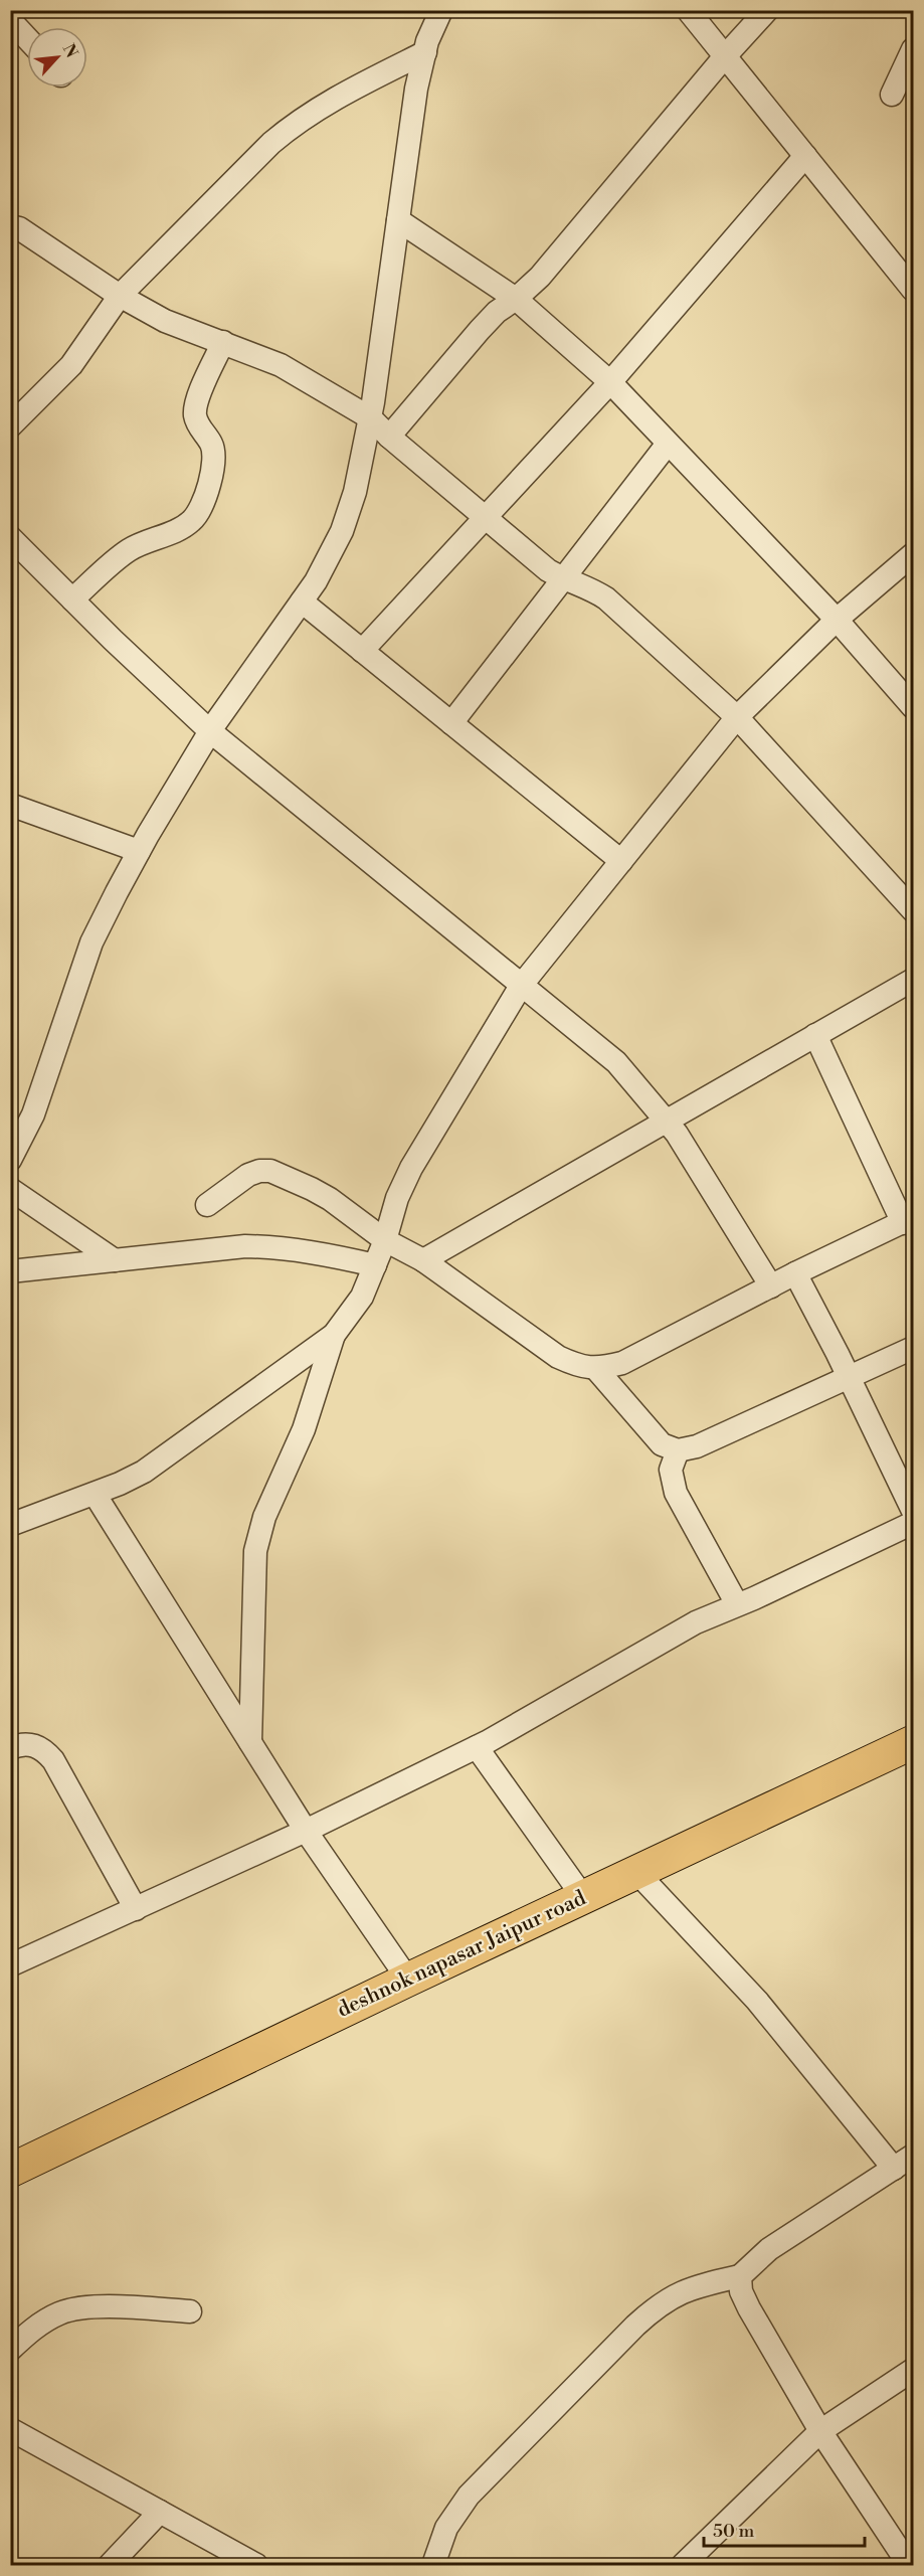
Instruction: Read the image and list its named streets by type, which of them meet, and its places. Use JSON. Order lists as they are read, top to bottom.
{
  "streets": {
    "main road": ["deshnok napasar Jaipur road"]
  },
  "scale_bar": "50 m",
  "north": "top right"
}
